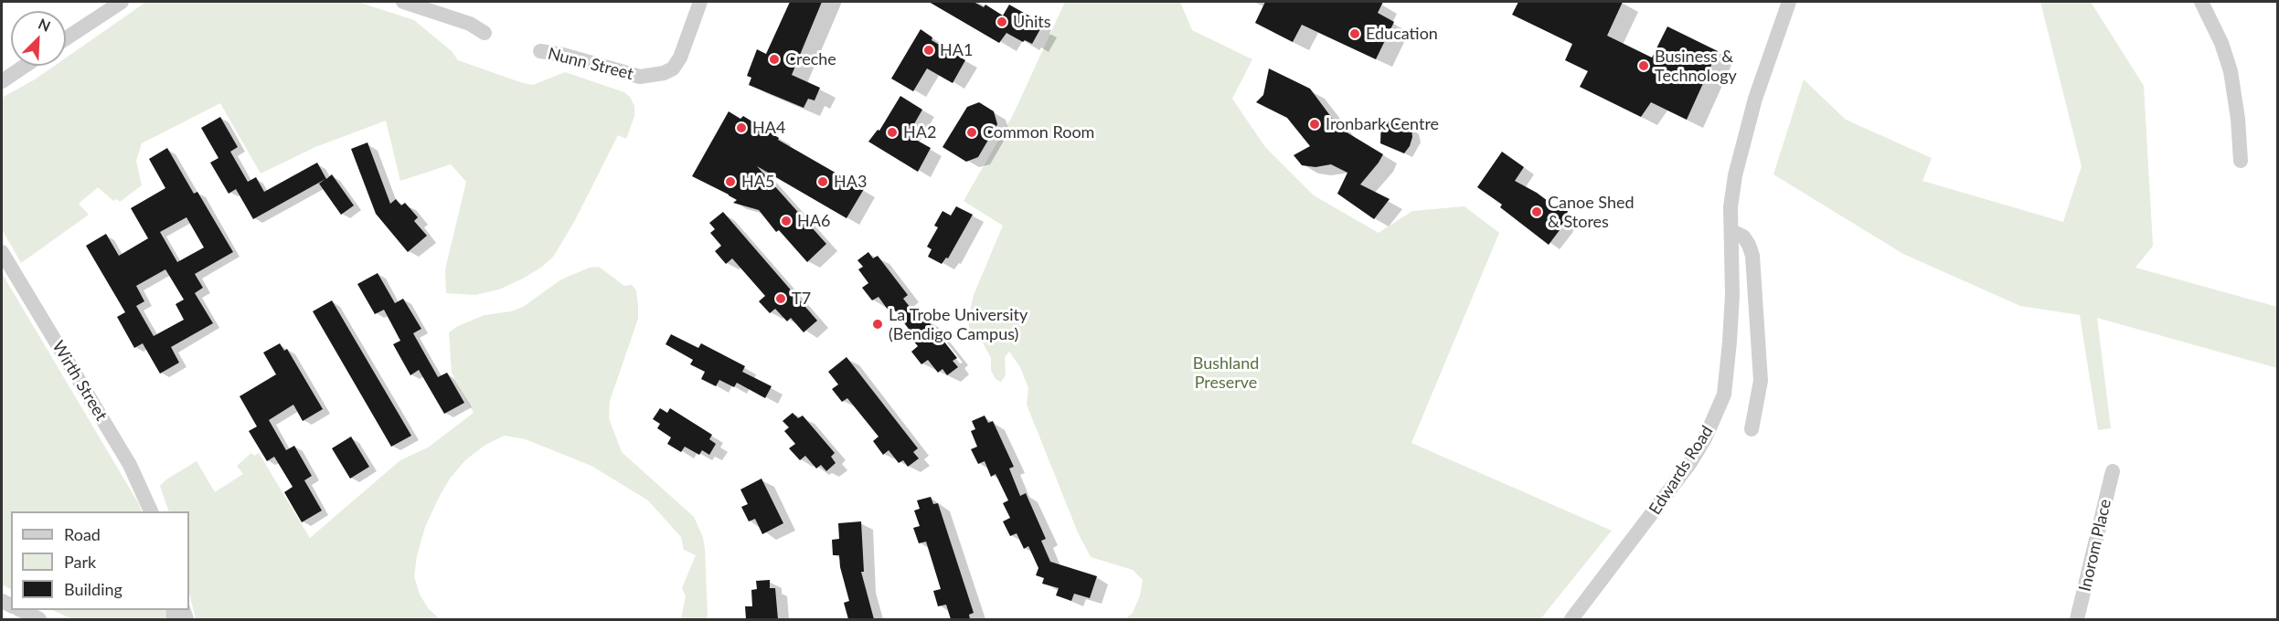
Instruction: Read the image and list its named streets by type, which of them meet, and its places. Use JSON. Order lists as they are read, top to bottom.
{
  "streets": {
    "street": [
      "Nunn Street",
      "Wirth Street",
      "Edwards Road",
      "Inorom Place"
    ]
  },
  "parks": ["Bushland Preserve"],
  "places": [
    "Units",
    "Education",
    "HA1",
    "Creche",
    "Business & Technology",
    "Ironbark Centre",
    "HA4",
    "HA2",
    "Common Room",
    "HA5",
    "HA3",
    "Canoe Shed & Stores",
    "HA6",
    "T7",
    "La Trobe University (Bendigo Campus)"
  ],
  "legend": ["Road", "Park", "Building"],
  "north": "top right"
}
